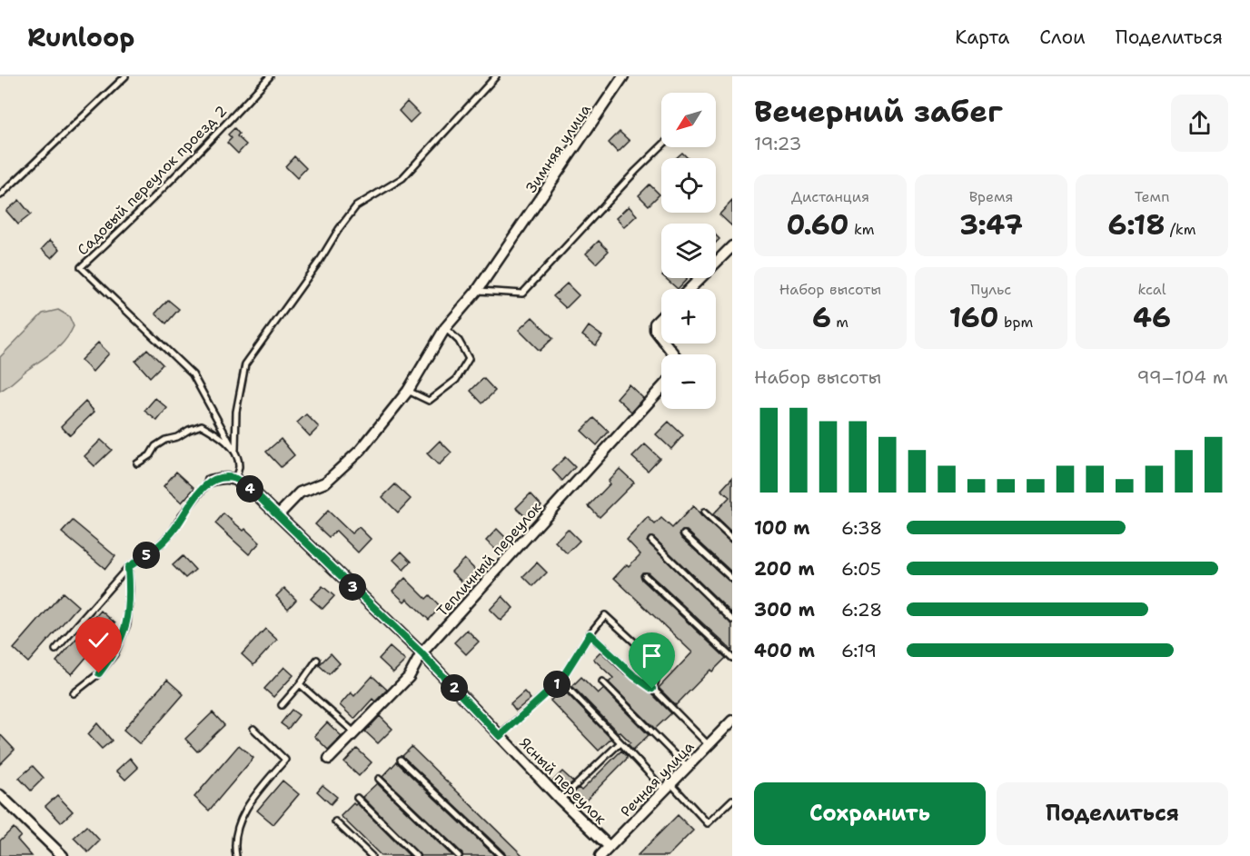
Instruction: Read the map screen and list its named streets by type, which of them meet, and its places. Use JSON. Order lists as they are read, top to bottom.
{
  "streets": {
    "street": [
      "Зимняя улица",
      "Тепличный переулок",
      "Речная улица",
      "Ясный переулок"
    ],
    "lane": ["Садовый переулок проезд 2"]
  },
  "crossings": [
    ["Зимняя улица", "Ясный переулок"],
    ["Тепличный переулок", "Ясный переулок"],
    ["Речная улица", "Ясный переулок"]
  ],
  "north": "bottom left",
  "page": {
    "header": "Runloop",
    "nav": ["Карта", "Слои", "Поделиться"],
    "heading": ["Вечерний забег", "19:23"],
    "map_buttons": ["+", "−"],
    "stats": [
      ["Дистанция", "0.60 km"],
      ["Время", "3:47"],
      ["Темп", "6:18 /km"],
      ["Набор высоты", "6 m"],
      ["Пульс", "160 bpm"],
      ["kcal", "46"]
    ],
    "chart": ["Набор высоты", "99–104 m"],
    "pins": [
      "4",
      "5",
      "3",
      "1",
      "2"
    ],
    "list": [
      {
        "name": "100 m",
        "note": "6:38"
      },
      {
        "name": "200 m",
        "note": "6:05"
      },
      {
        "name": "300 m",
        "note": "6:28"
      },
      {
        "name": "400 m",
        "note": "6:19"
      }
    ],
    "buttons": ["Сохранить", "Поделиться"]
  }
}
